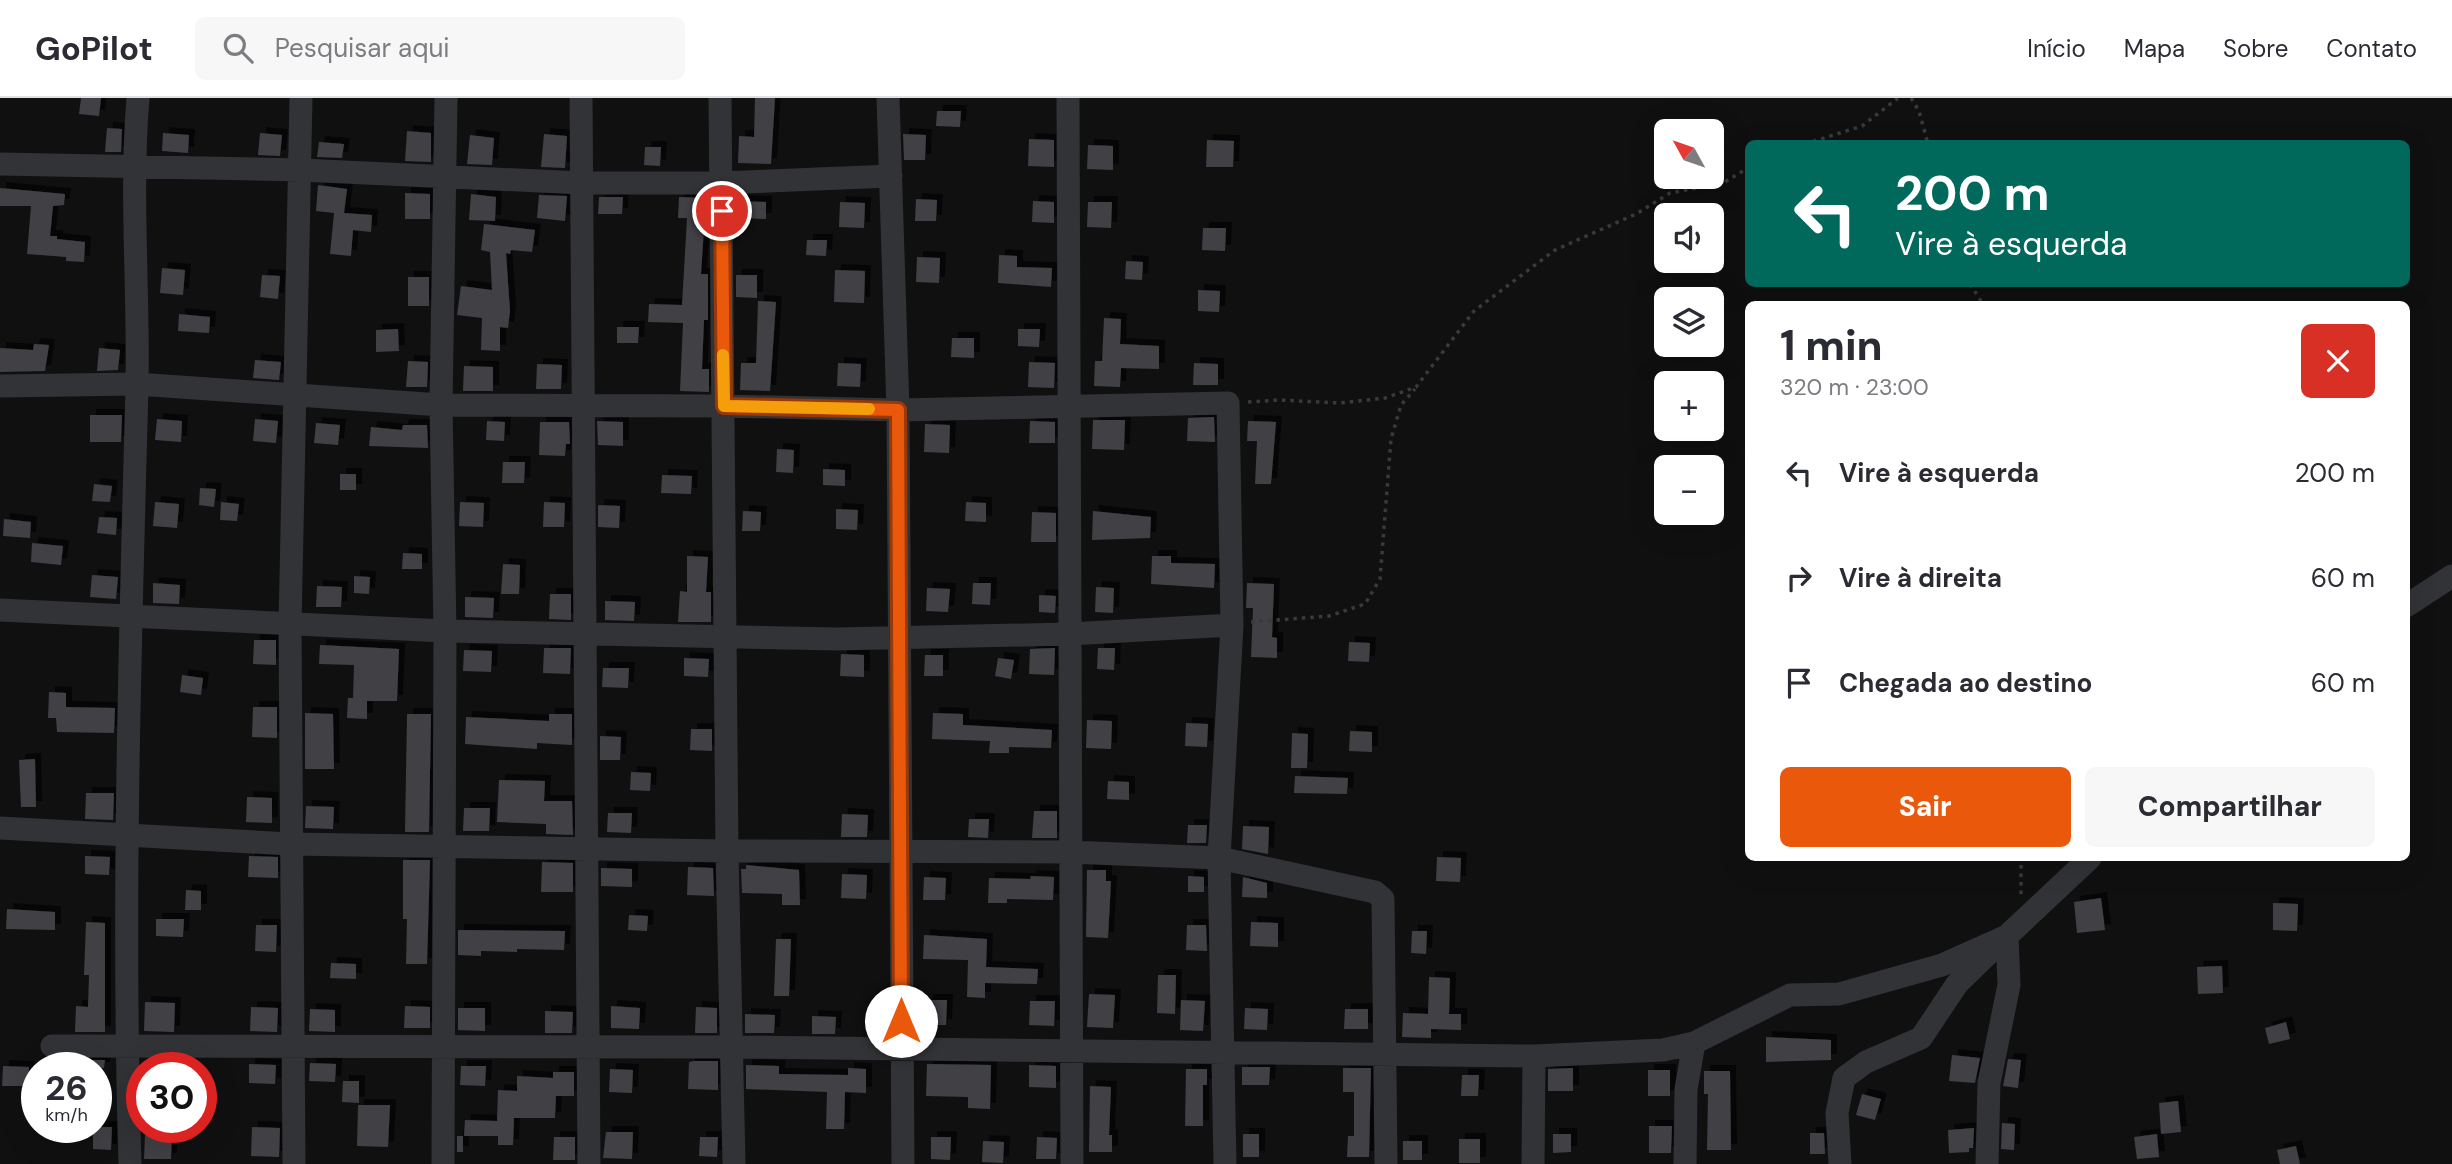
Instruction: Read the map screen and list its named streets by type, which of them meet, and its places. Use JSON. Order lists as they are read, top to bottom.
{
  "north": "top left",
  "page": {
    "header": "GoPilot",
    "search": "Pesquisar aqui",
    "nav": [
      "Início",
      "Mapa",
      "Sobre",
      "Contato"
    ],
    "map_buttons": ["+", "−"],
    "turn": ["200 m", "Vire à esquerda"],
    "heading": ["1 min", "320 m · 23:00"],
    "list": [
      {
        "name": "Vire à esquerda",
        "value": "200 m"
      },
      {
        "name": "Vire à direita",
        "value": "60 m"
      },
      {
        "name": "Chegada ao destino",
        "value": "60 m"
      }
    ],
    "buttons": ["Sair", "Compartilhar"],
    "speed": "26 km/h",
    "limit": "30"
  }
}
